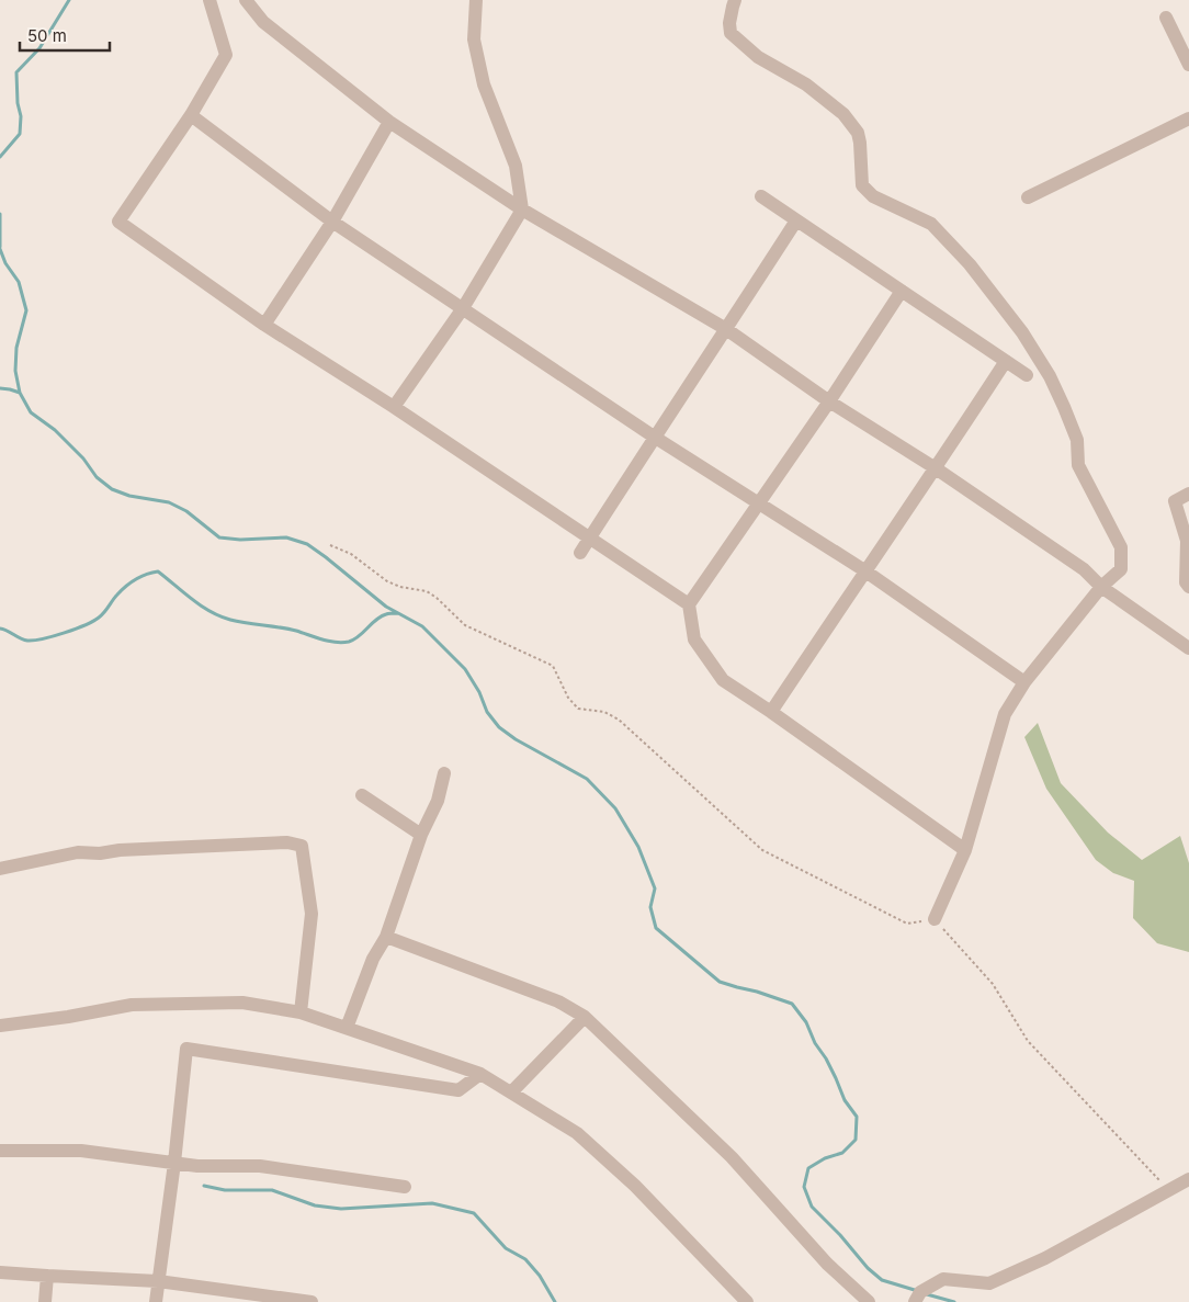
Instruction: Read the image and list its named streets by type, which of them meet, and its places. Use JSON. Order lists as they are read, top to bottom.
{
  "scale_bar": "50 m"
}
